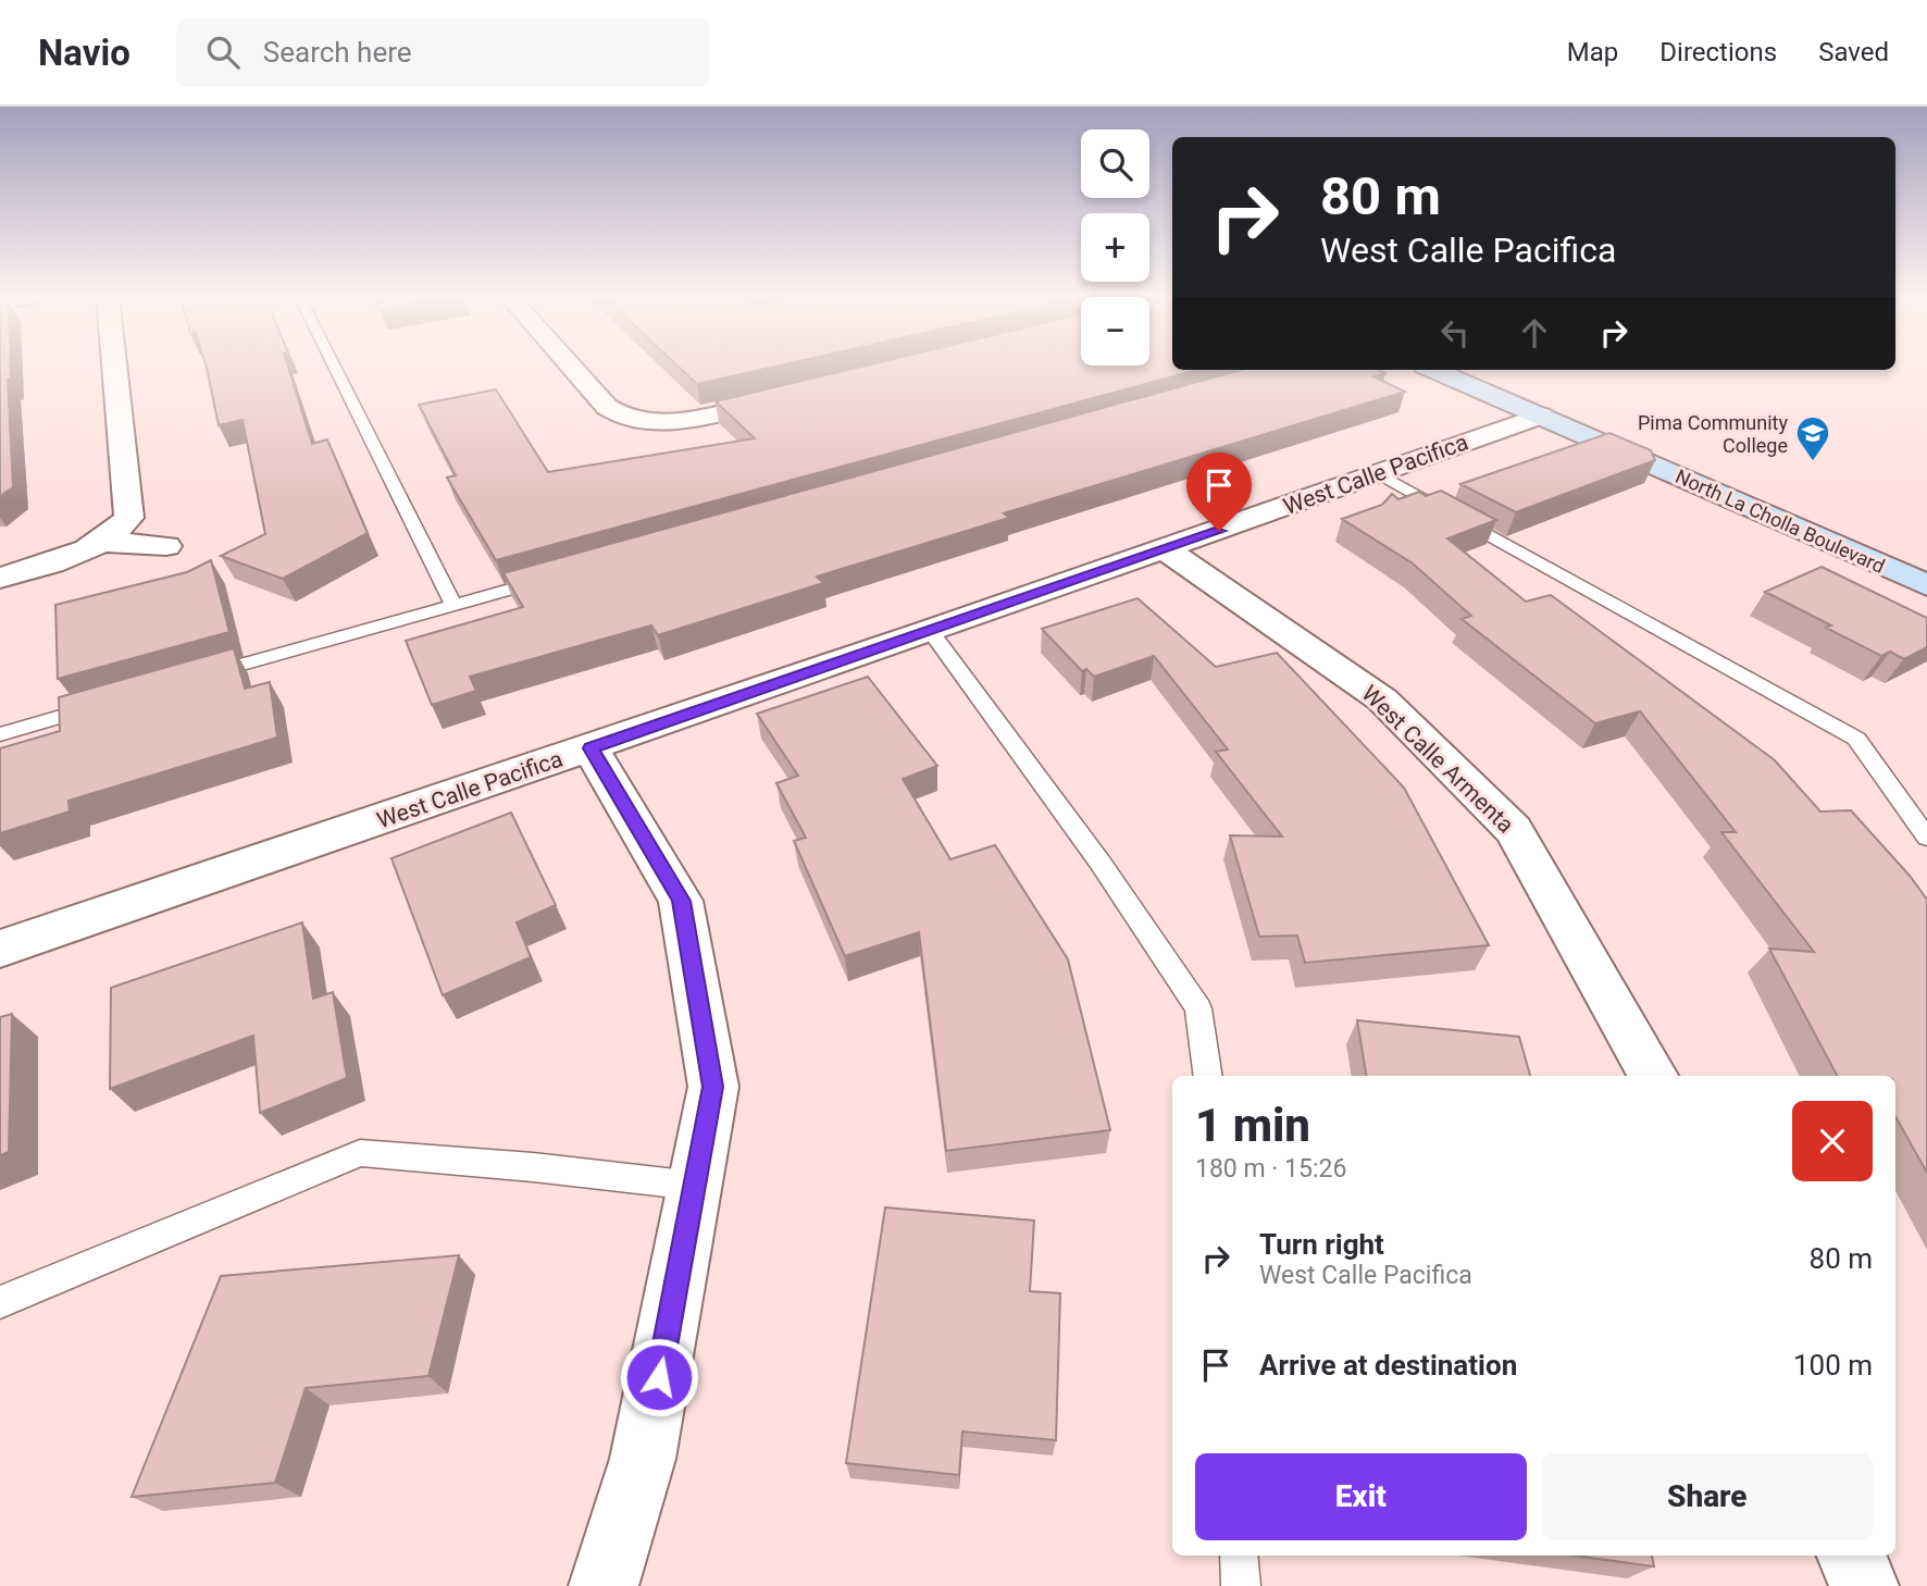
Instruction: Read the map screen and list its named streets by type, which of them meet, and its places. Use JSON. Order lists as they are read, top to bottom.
{
  "streets": {
    "street": ["West Calle Pacifica", "North La Cholla Boulevard", "West Calle Armenta"]
  },
  "crossings": [
    ["West Calle Pacifica", "North La Cholla Boulevard"],
    ["West Calle Pacifica", "West Calle Armenta"]
  ],
  "places": {
    "school or university": ["Pima Community College"]
  },
  "page": {
    "header": "Navio",
    "search": "Search here",
    "nav": ["Map", "Directions", "Saved"],
    "map_buttons": ["+", "−"],
    "turn": ["80 m", "West Calle Pacifica"],
    "heading": ["1 min", "180 m · 15:26"],
    "list": [
      {
        "name": "Turn right",
        "note": "West Calle Pacifica",
        "value": "80 m"
      },
      {
        "name": "Arrive at destination",
        "value": "100 m"
      }
    ],
    "buttons": ["Exit", "Share"]
  }
}
